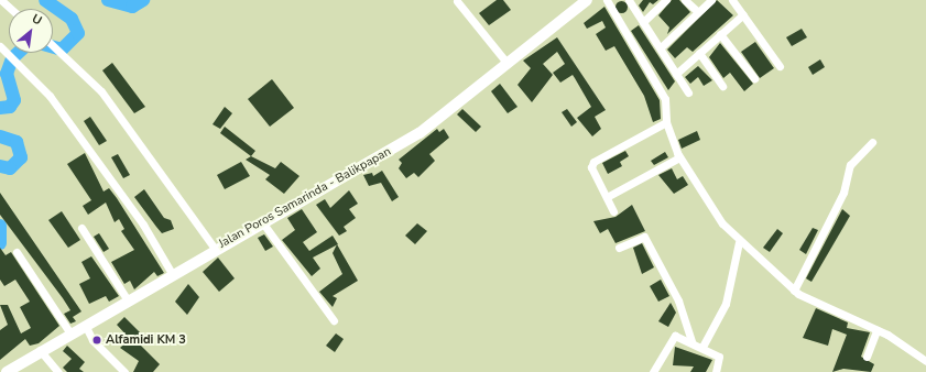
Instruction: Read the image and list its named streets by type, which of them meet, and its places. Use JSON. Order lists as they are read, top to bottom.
{
  "streets": {
    "highway": ["Jalan Poros Samarinda - Balikpapan"]
  },
  "places": ["Alfamidi KM 3"],
  "north": "top right"
}
